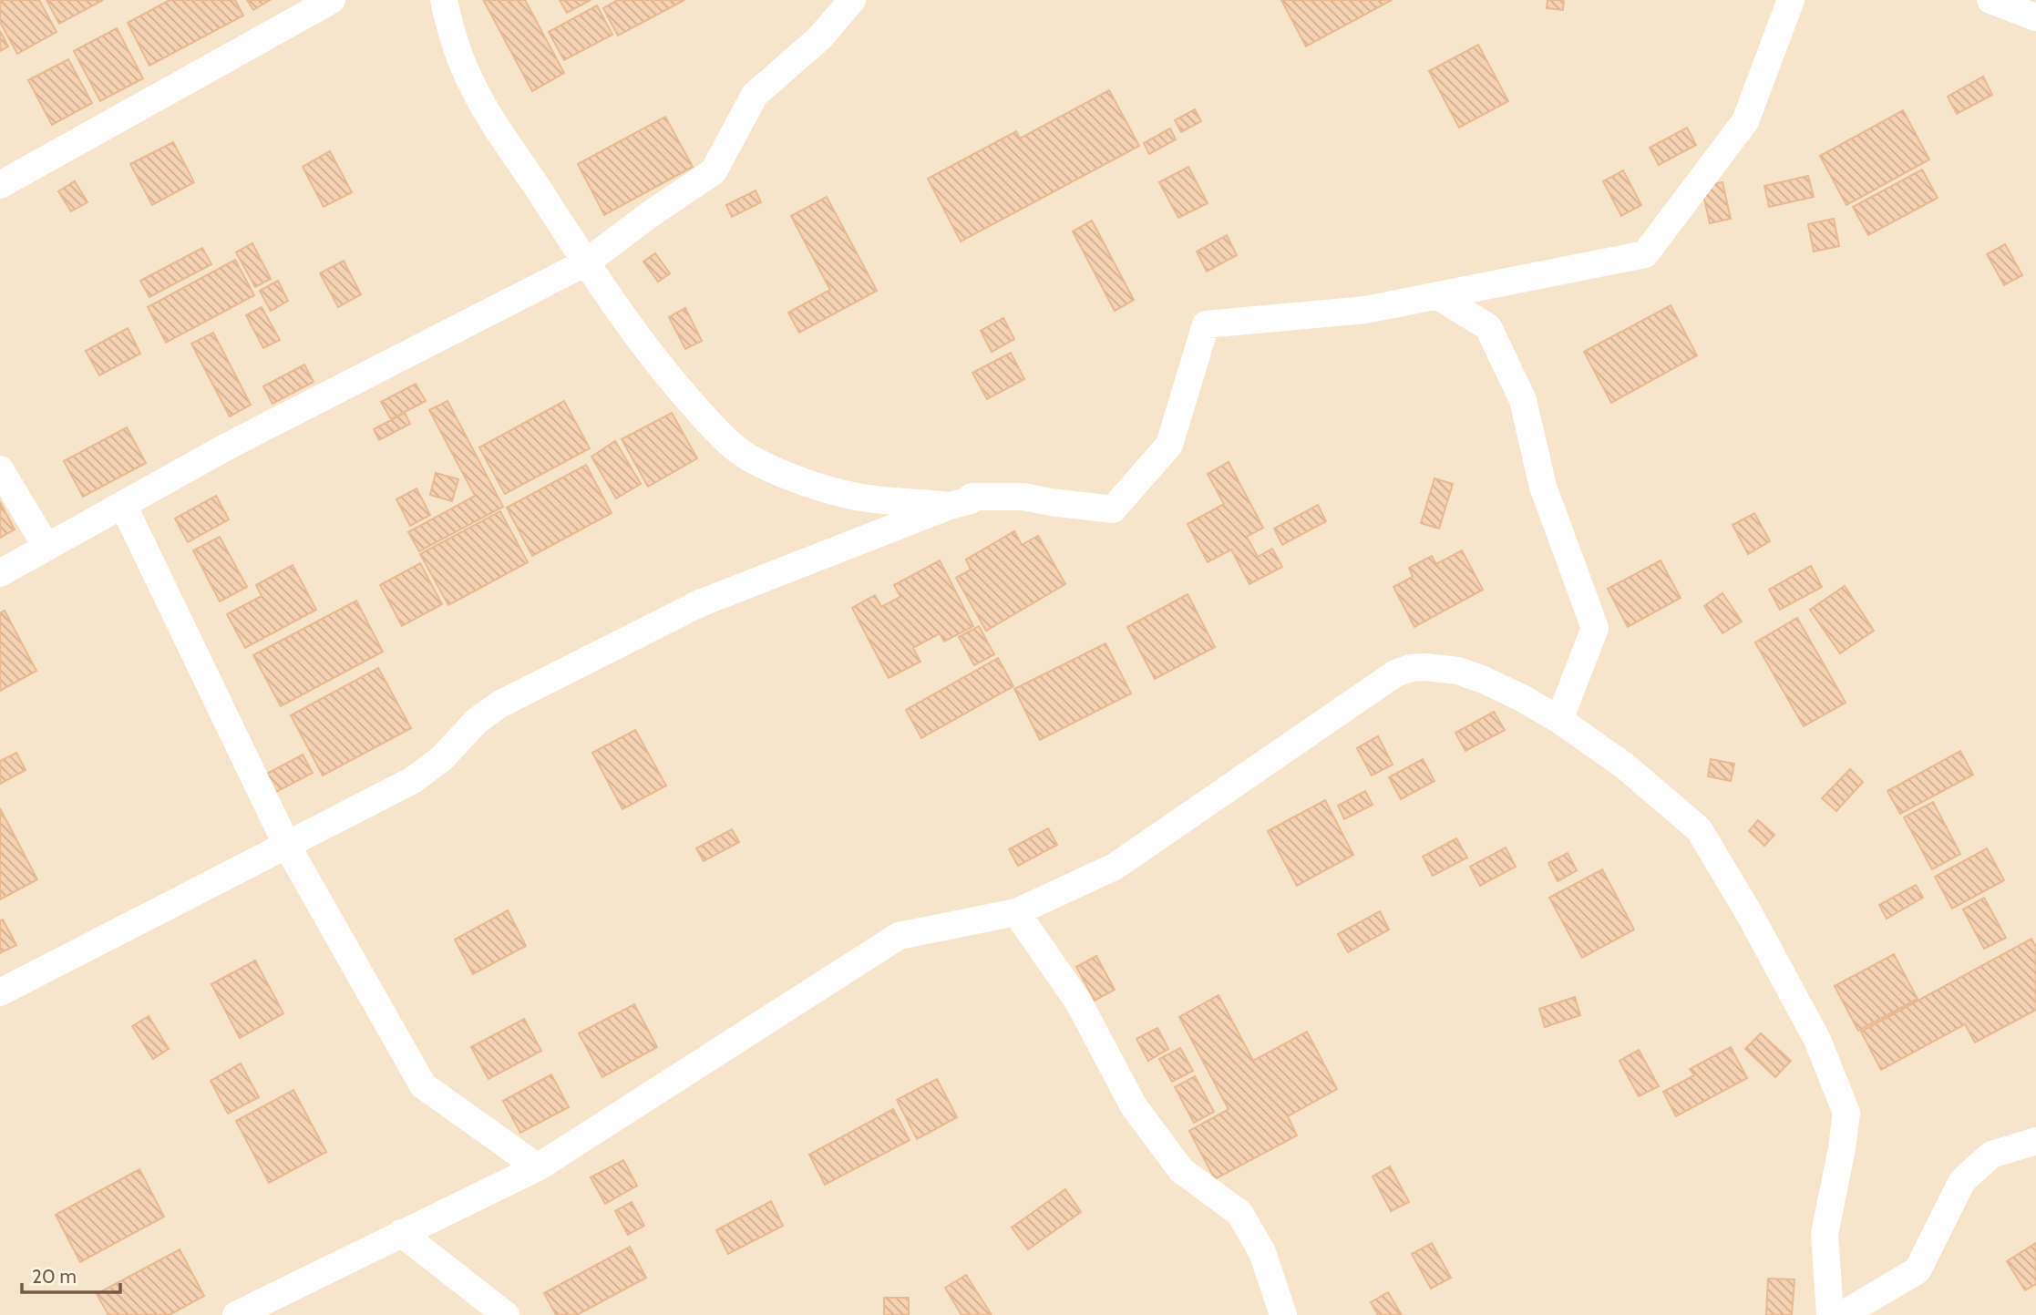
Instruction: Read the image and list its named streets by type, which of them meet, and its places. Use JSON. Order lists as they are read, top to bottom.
{
  "scale_bar": "20 m"
}
